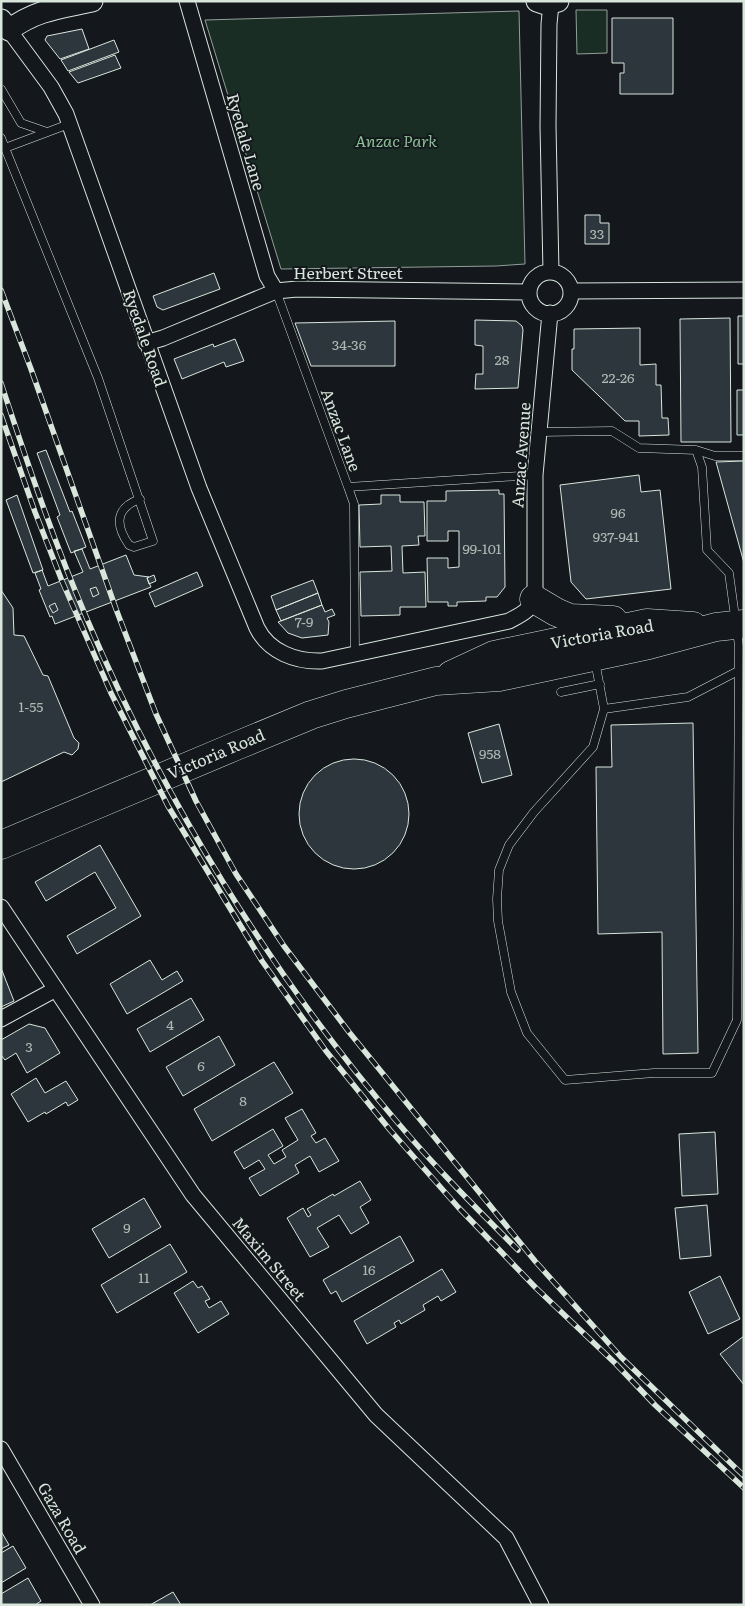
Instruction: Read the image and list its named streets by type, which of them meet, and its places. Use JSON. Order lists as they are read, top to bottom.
{
  "streets": {
    "highway": ["Victoria Road"],
    "street": [
      "Ryedale Lane",
      "Herbert Street",
      "Ryedale Road",
      "Anzac Avenue",
      "Maxim Street",
      "Gaza Road"
    ],
    "lane": ["Anzac Lane"]
  },
  "crossings": [
    ["Ryedale Lane", "Herbert Street"],
    ["Ryedale Lane", "Anzac Lane"],
    ["Herbert Street", "Ryedale Road"],
    ["Herbert Street", "Anzac Lane"],
    ["Herbert Street", "Anzac Avenue"],
    ["Anzac Lane", "Anzac Avenue"]
  ],
  "parks": ["Anzac Park"],
  "house_numbers": [
    "33",
    "34-36",
    "28",
    "22-26",
    "96",
    "937-941",
    "99-101",
    "7-9",
    "1-55",
    "958",
    "4",
    "3",
    "6",
    "8",
    "9",
    "16",
    "11"
  ]
}
